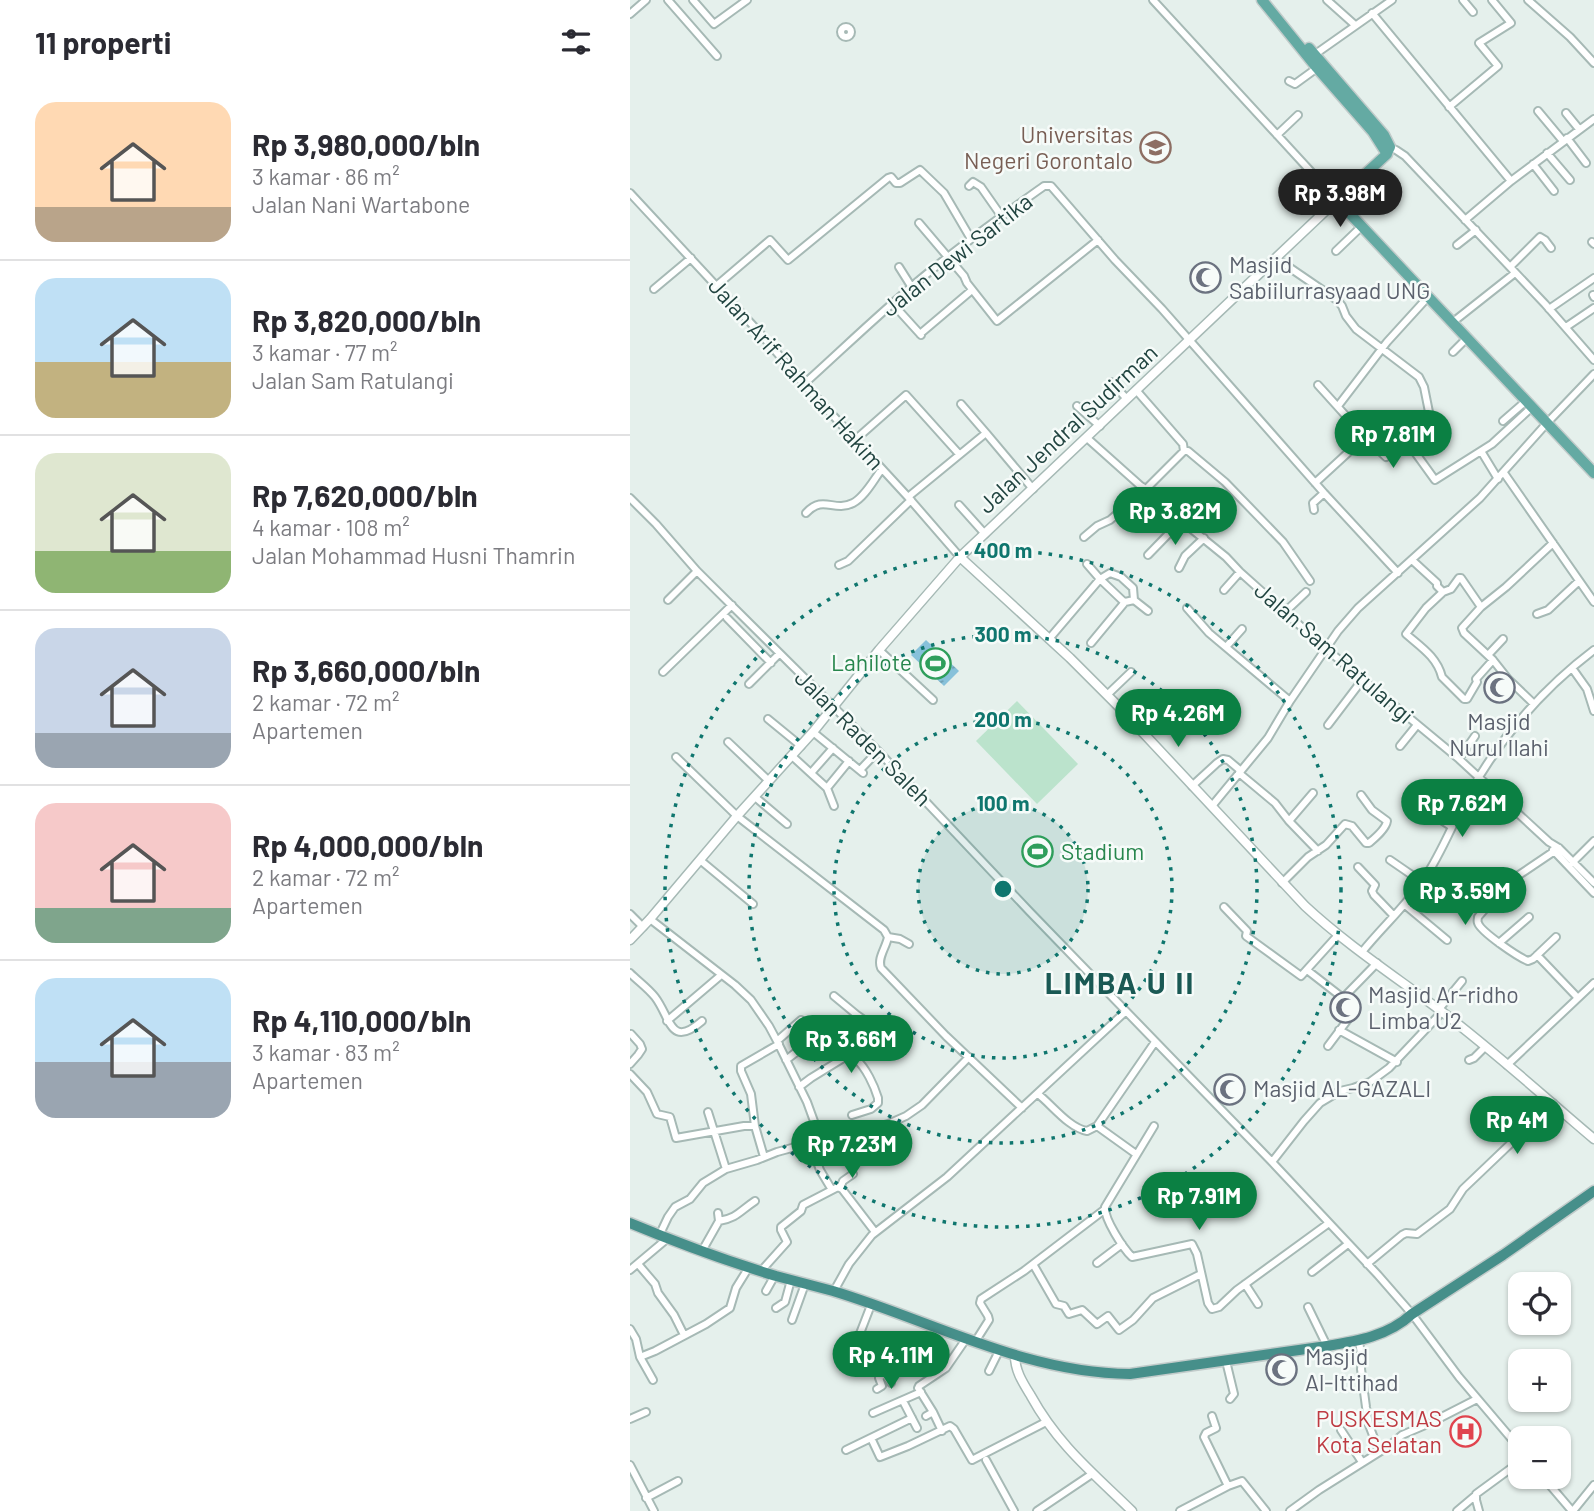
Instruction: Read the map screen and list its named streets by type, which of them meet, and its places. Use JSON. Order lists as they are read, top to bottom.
{
  "streets": {
    "main road": ["Jalan Jendral Sudirman"],
    "street": [
      "Jalan Dewi Sartika",
      "Jalan Arif Rahman Hakim",
      "Jalan Sam Ratulangi",
      "Jalan Raden Saleh"
    ]
  },
  "crossings": [
    ["Jalan Dewi Sartika", "Jalan Arif Rahman Hakim"],
    ["Jalan Dewi Sartika", "Jalan Jendral Sudirman"],
    ["Jalan Arif Rahman Hakim", "Jalan Jendral Sudirman"],
    ["Jalan Jendral Sudirman", "Jalan Sam Ratulangi"],
    ["Jalan Jendral Sudirman", "Jalan Raden Saleh"]
  ],
  "districts": ["LIMBA U II"],
  "places": {
    "school or university": ["Universitas Negeri Gorontalo"],
    "mosque": [
      "Masjid Sabiilurrasyaad UNG",
      "Masjid Nurul Ilahi",
      "Masjid Ar-ridho Limba U2",
      "Masjid AL-GAZALI",
      "Masjid Al-Ittihad"
    ],
    "sports": ["Lahilote", "Stadium"],
    "hospital": ["PUSKESMAS Kota Selatan"]
  },
  "page": {
    "heading": "11 properti",
    "list": [
      {
        "name": "Rp 3,980,000/bln",
        "note": "3 kamar · 86 m² · Jalan Nani Wartabone"
      },
      {
        "name": "Rp 3,820,000/bln",
        "note": "3 kamar · 77 m² · Jalan Sam Ratulangi"
      },
      {
        "name": "Rp 7,620,000/bln",
        "note": "4 kamar · 108 m² · Jalan Mohammad Husni Thamrin"
      },
      {
        "name": "Rp 3,660,000/bln",
        "note": "2 kamar · 72 m² · Apartemen"
      },
      {
        "name": "Rp 4,000,000/bln",
        "note": "2 kamar · 72 m² · Apartemen"
      },
      {
        "name": "Rp 4,110,000/bln",
        "note": "3 kamar · 83 m² · Apartemen"
      }
    ],
    "price": [
      "Rp 3.98M",
      "Rp 7.81M",
      "Rp 3.82M",
      "Rp 4.26M",
      "Rp 7.62M",
      "Rp 3.59M",
      "Rp 3.66M",
      "Rp 4M",
      "Rp 7.23M",
      "Rp 7.91M",
      "Rp 4.11M"
    ],
    "map_buttons": ["+", "−"]
  },
  "rings": [
    "400 m",
    "300 m",
    "200 m",
    "100 m"
  ]
}
